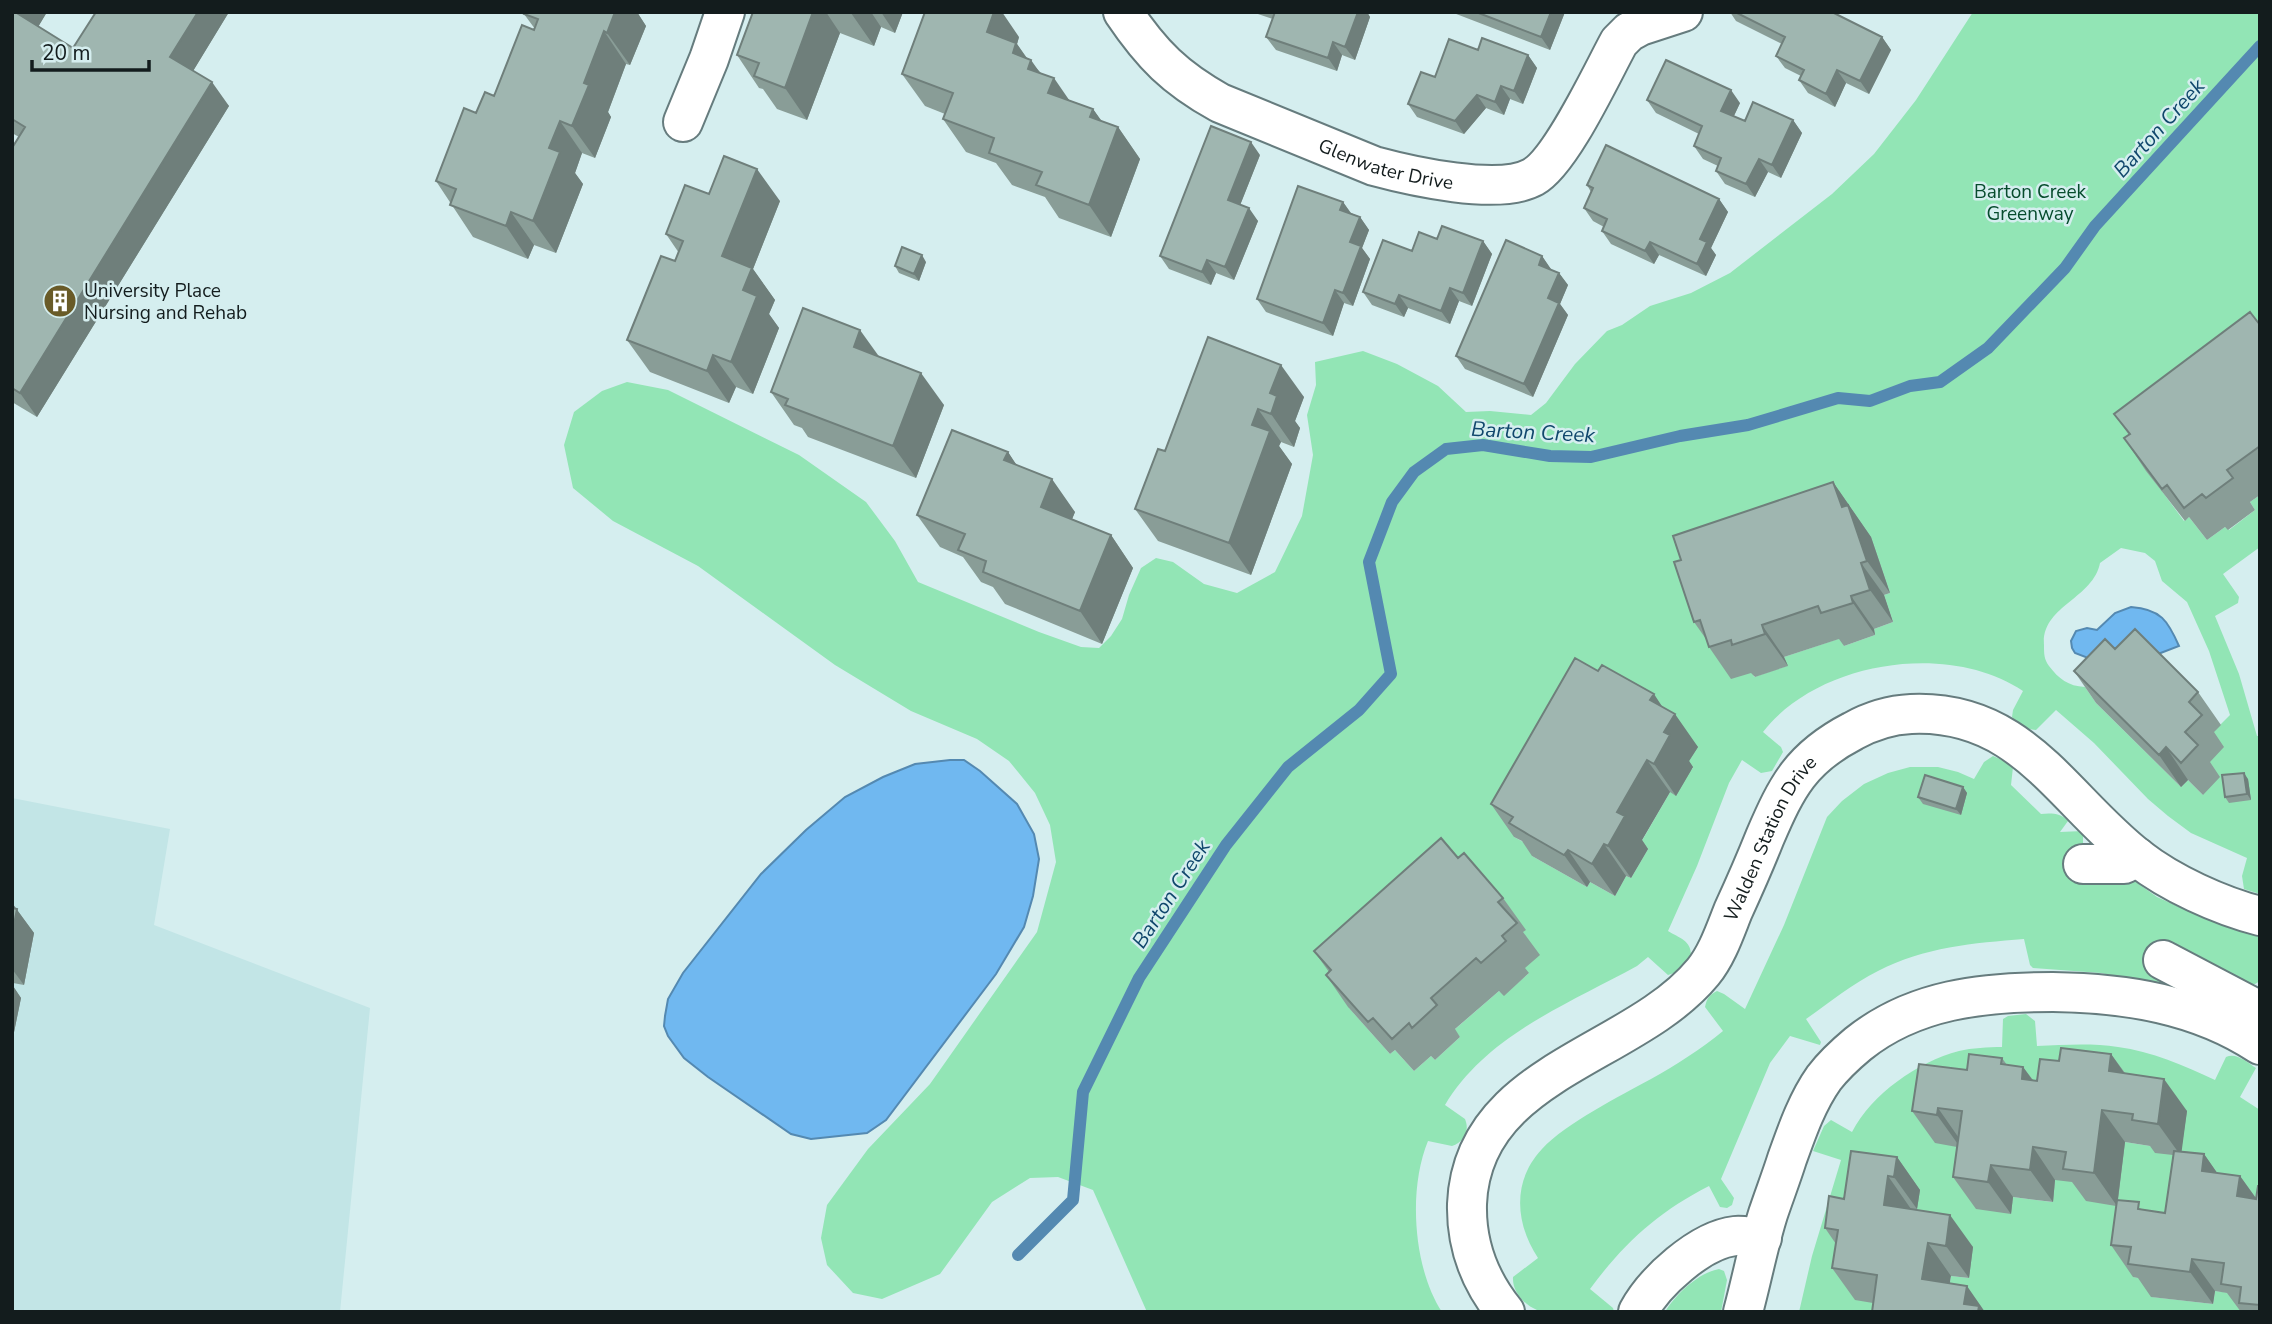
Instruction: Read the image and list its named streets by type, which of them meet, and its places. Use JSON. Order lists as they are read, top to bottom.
{
  "streets": {
    "street": ["Glenwater Drive", "Walden Station Drive"]
  },
  "water": ["Barton Creek"],
  "parks": ["Barton Creek Greenway"],
  "places": {
    "building": ["University Place Nursing and Rehab"]
  },
  "scale_bar": "20 m"
}
